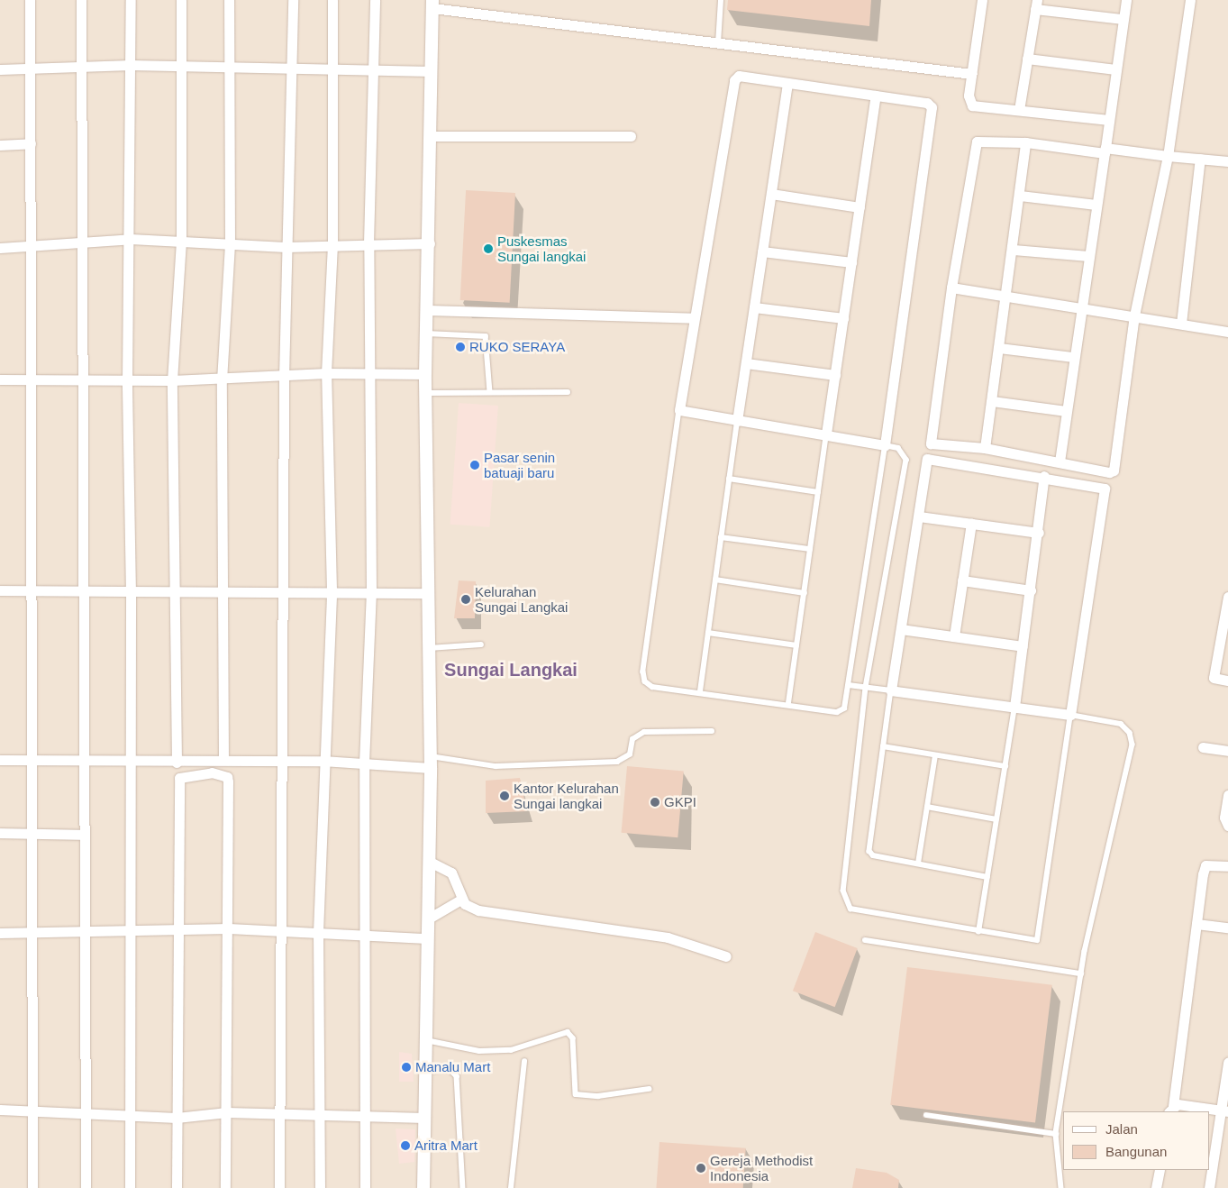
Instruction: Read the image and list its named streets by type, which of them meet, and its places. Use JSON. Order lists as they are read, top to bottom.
{
  "districts": ["Sungai Langkai"],
  "places": [
    "Puskesmas Sungai langkai",
    "RUKO SERAYA",
    "Pasar senin batuaji baru",
    "Kelurahan Sungai Langkai",
    "Kantor Kelurahan Sungai langkai",
    "GKPI",
    "Manalu Mart",
    "Aritra Mart",
    "Gereja Methodist Indonesia"
  ],
  "legend": ["Jalan", "Bangunan"]
}
